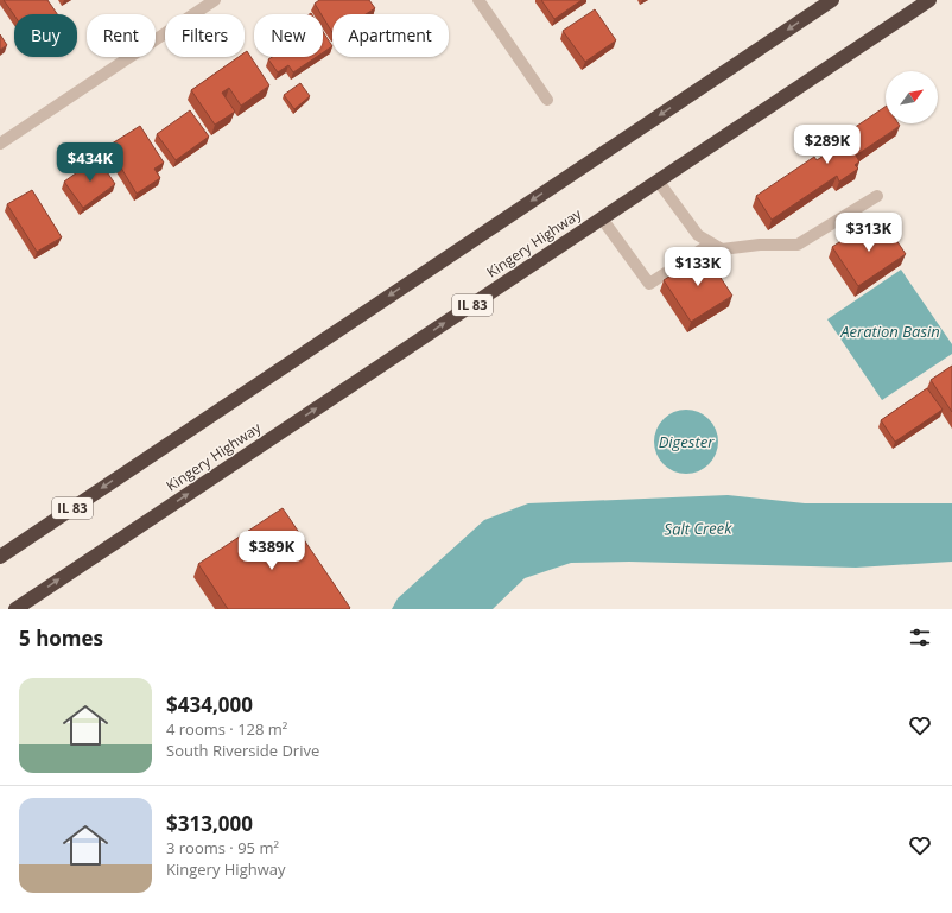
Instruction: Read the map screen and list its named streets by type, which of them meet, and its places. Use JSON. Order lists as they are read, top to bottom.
{
  "streets": {
    "highway": ["Kingery Highway", "IL 83"]
  },
  "water": ["Aeration Basin", "Digester", "Salt Creek"],
  "north": "top right",
  "page": {
    "chip": [
      "Buy",
      "Rent",
      "Filters",
      "New",
      "Apartment"
    ],
    "price": [
      "$289K",
      "$434K",
      "$313K",
      "$133K",
      "$389K"
    ],
    "heading": "5 homes",
    "list": [
      {
        "name": "$434,000",
        "note": "4 rooms · 128 m² · South Riverside Drive"
      },
      {
        "name": "$313,000",
        "note": "3 rooms · 95 m² · Kingery Highway"
      }
    ]
  }
}
